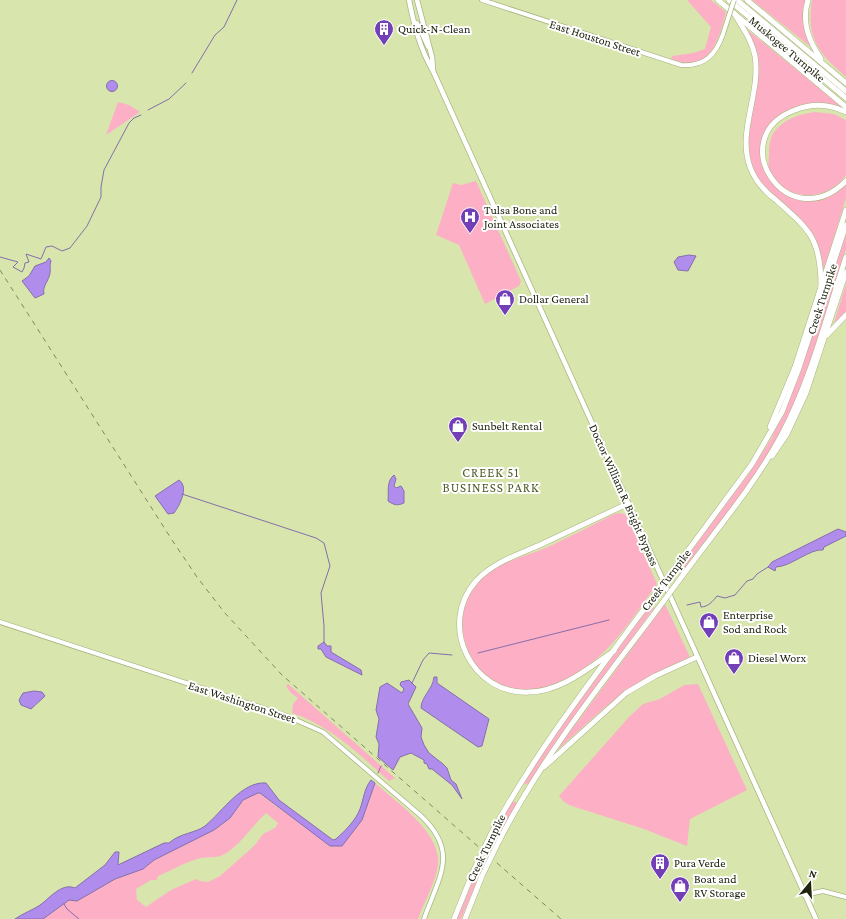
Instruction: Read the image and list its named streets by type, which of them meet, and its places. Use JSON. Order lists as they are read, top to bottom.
{
  "streets": {
    "highway": ["Muskogee Turnpike", "Creek Turnpike"],
    "main road": ["Doctor William R. Bright Bypass"],
    "street": ["East Houston Street", "East Washington Street"]
  },
  "crossings": [
    ["East Houston Street", "Muskogee Turnpike"]
  ],
  "districts": ["CREEK 51 BUSINESS PARK"],
  "places": {
    "building": ["Quick-N-Clean", "Pura Verde"],
    "hospital": ["Tulsa Bone and Joint Associates"],
    "shop": [
      "Dollar General",
      "Sunbelt Rental",
      "Enterprise Sod and Rock",
      "Diesel Worx",
      "Boat and RV Storage"
    ]
  },
  "north": "top"
}
